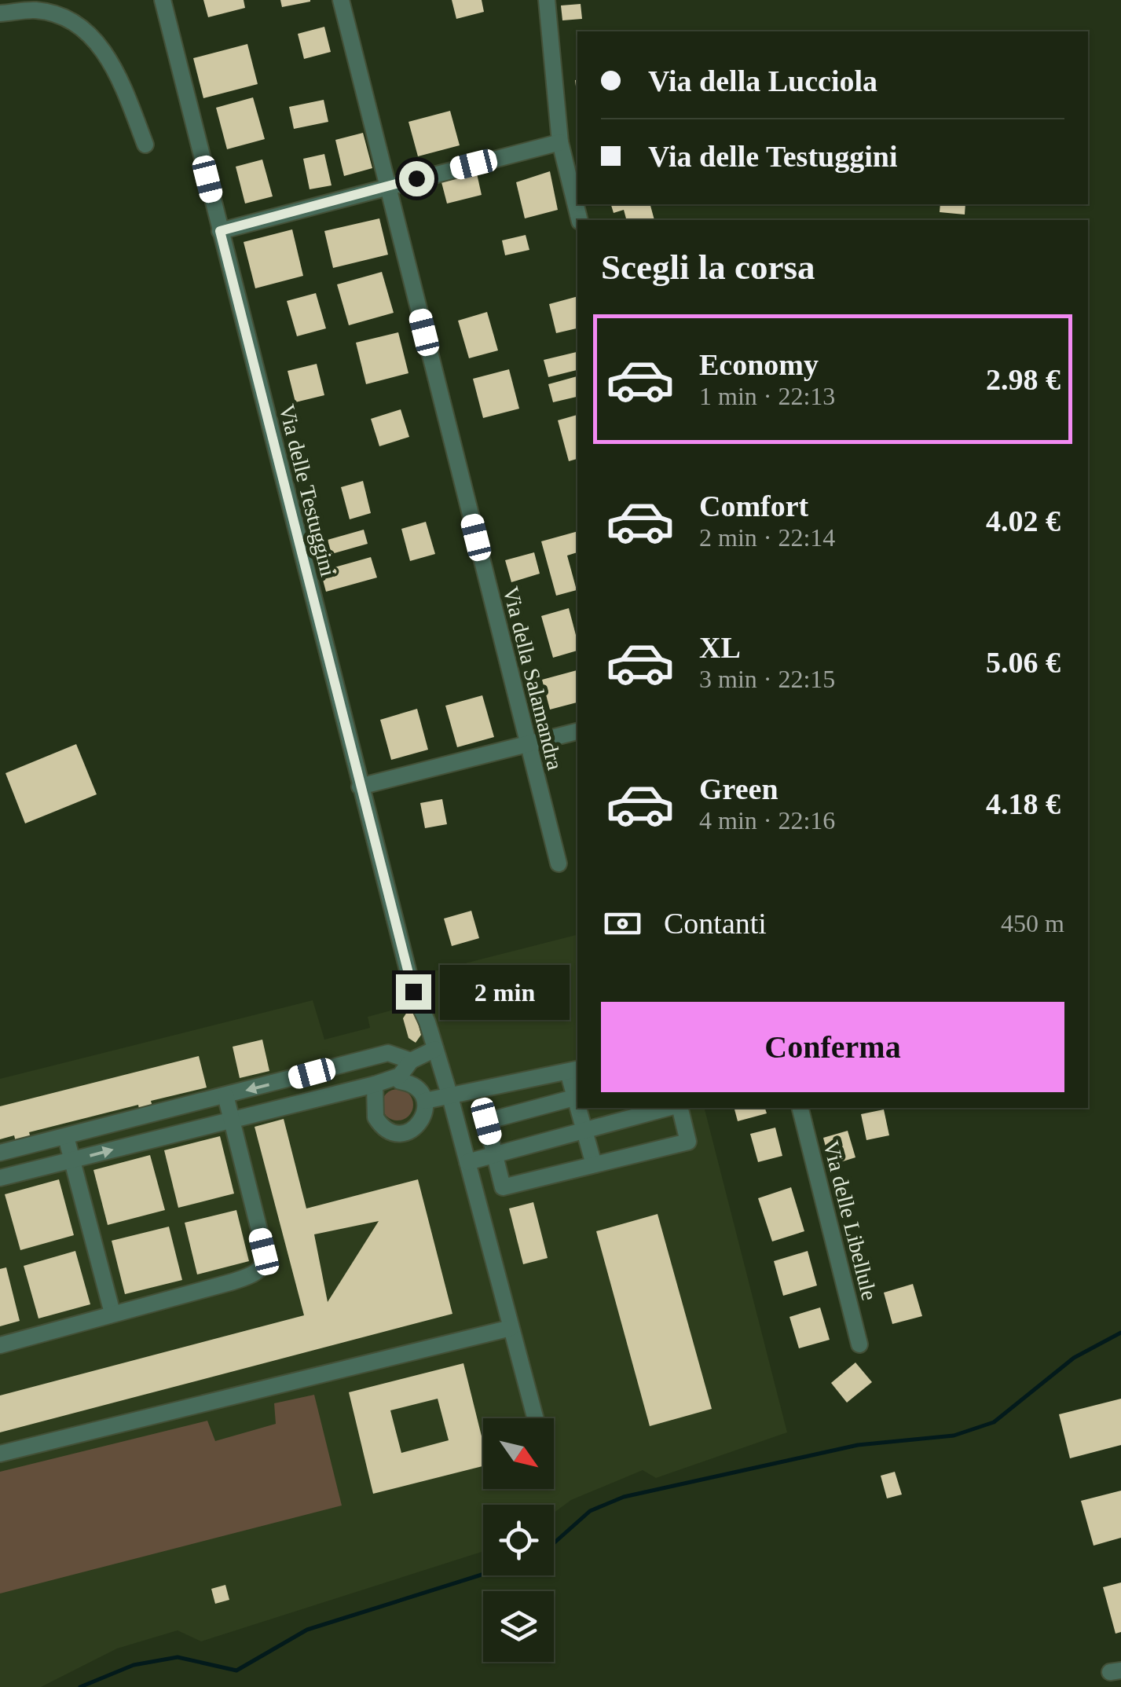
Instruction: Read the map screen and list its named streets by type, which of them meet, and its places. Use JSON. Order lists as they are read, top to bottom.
{
  "streets": {
    "street": ["Via delle Testuggini", "Via della Salamandra", "Via delle Libellule"]
  },
  "north": "bottom right",
  "page": {
    "banner": ["Via della Lucciola", "Via delle Testuggini"],
    "heading": "Scegli la corsa",
    "list": [
      {
        "name": "Economy",
        "note": "1 min · 22:13",
        "value": "2.98 €"
      },
      {
        "name": "Comfort",
        "note": "2 min · 22:14",
        "value": "4.02 €"
      },
      {
        "name": "XL",
        "note": "3 min · 22:15",
        "value": "5.06 €"
      },
      {
        "name": "Green",
        "note": "4 min · 22:16",
        "value": "4.18 €"
      }
    ],
    "pay": ["Contanti", "450 m"],
    "bubble": "2 min",
    "buttons": "Conferma"
  }
}
